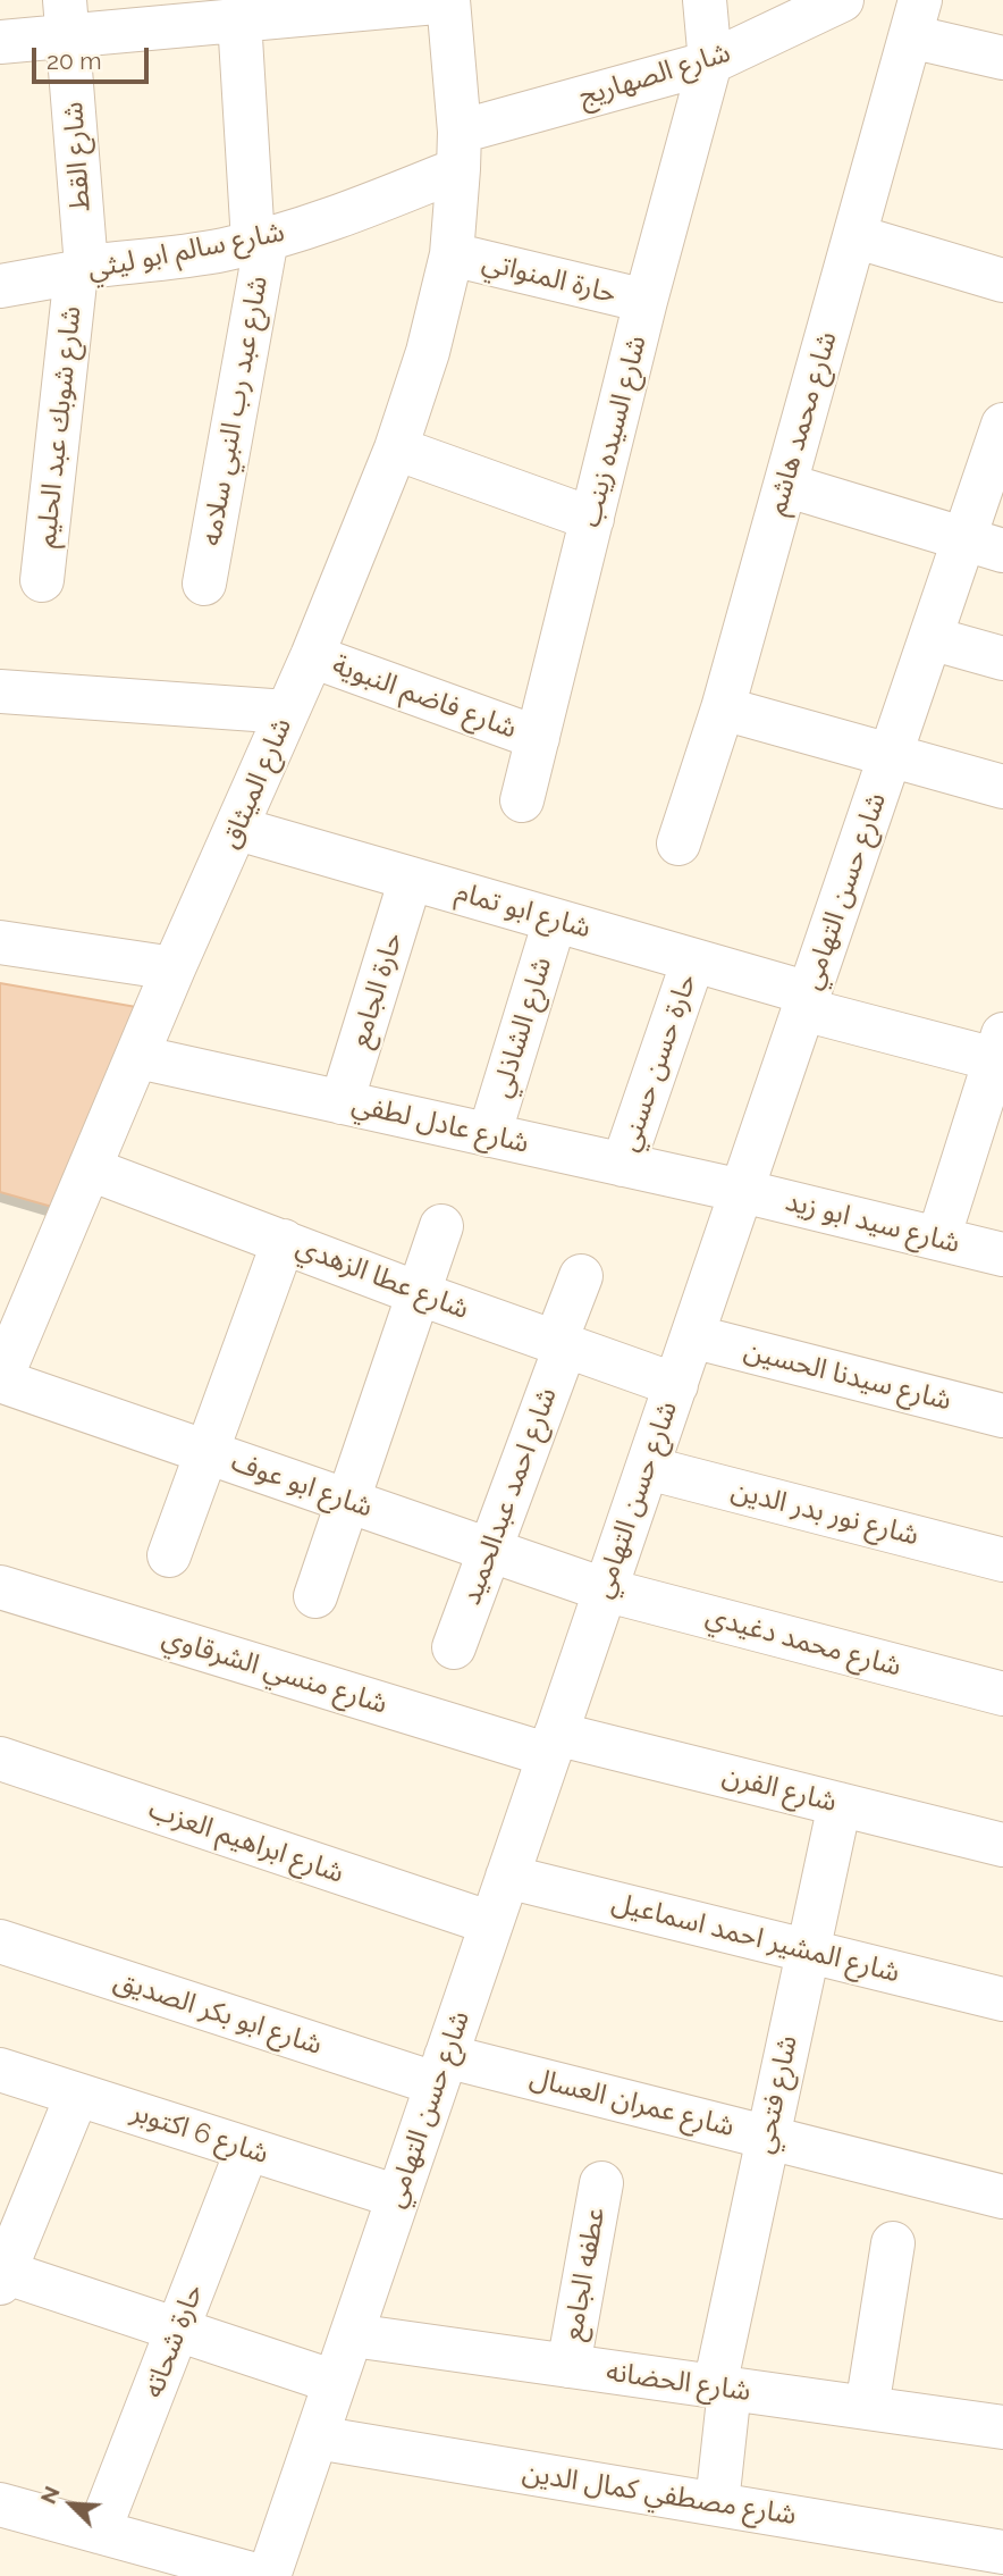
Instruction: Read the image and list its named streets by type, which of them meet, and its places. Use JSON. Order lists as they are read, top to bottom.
{
  "streets": {
    "street": [
      "شارع الصهاريج",
      "شارع القط",
      "شارع سالم ابو ليثي",
      "حارة المنواتي",
      "شارع عبد رب النبي سلامه",
      "شارع محمد هاشم",
      "شارع شوبك عبد الحليم",
      "شارع السيده زينب",
      "شارع فاضم النبوية",
      "شارع الميثاق",
      "شارع حسن التهامي",
      "شارع ابو تمام",
      "حارة الجامع",
      "شارع الشاذلي",
      "حارة حسن حسني",
      "شارع عادل لطفي",
      "شارع سيد ابو زيد",
      "شارع عطا الزهدي",
      "شارع سيدنا الحسين",
      "شارع ابو عوف",
      "شارع احمد عبدالحميد",
      "شارع نور بدر الدين",
      "شارع محمد دغيدي",
      "شارع منسي الشرقاوي",
      "شارع الفرن",
      "شارع ابراهيم العزب",
      "شارع المشير احمد اسماعيل",
      "شارع ابو بكر الصديق",
      "شارع فتحي",
      "شارع عمران العسال",
      "شارع 6 اكتوبر",
      "عطفه الجامع",
      "حارة شحاته",
      "شارع الحضانه",
      "شارع مصطفي كمال الدين"
    ]
  },
  "crossings": [
    ["شارع الصهاريج", "شارع سالم ابو ليثي"],
    ["شارع الصهاريج", "شارع السيده زينب"],
    ["شارع الصهاريج", "شارع الميثاق"],
    ["شارع القط", "شارع سالم ابو ليثي"],
    ["شارع القط", "شارع شوبك عبد الحليم"],
    ["شارع سالم ابو ليثي", "شارع عبد رب النبي سلامه"],
    ["شارع سالم ابو ليثي", "شارع شوبك عبد الحليم"],
    ["شارع سالم ابو ليثي", "شارع الميثاق"],
    ["حارة المنواتي", "شارع السيده زينب"],
    ["حارة المنواتي", "شارع الميثاق"],
    ["شارع السيده زينب", "شارع فاضم النبوية"],
    ["شارع فاضم النبوية", "شارع الميثاق"],
    ["شارع الميثاق", "شارع ابو تمام"],
    ["شارع الميثاق", "شارع عادل لطفي"],
    ["شارع الميثاق", "شارع عطا الزهدي"],
    ["شارع الميثاق", "شارع ابو عوف"],
    ["شارع حسن التهامي", "شارع ابو تمام"],
    ["شارع حسن التهامي", "شارع عادل لطفي"],
    ["شارع حسن التهامي", "شارع سيد ابو زيد"],
    ["شارع حسن التهامي", "شارع عطا الزهدي"],
    ["شارع حسن التهامي", "شارع سيدنا الحسين"],
    ["شارع حسن التهامي", "شارع ابو عوف"],
    ["شارع حسن التهامي", "شارع نور بدر الدين"],
    ["شارع حسن التهامي", "شارع محمد دغيدي"],
    ["شارع حسن التهامي", "شارع منسي الشرقاوي"],
    ["شارع حسن التهامي", "شارع الفرن"],
    ["شارع حسن التهامي", "شارع ابراهيم العزب"],
    ["شارع حسن التهامي", "شارع المشير احمد اسماعيل"],
    ["شارع حسن التهامي", "شارع ابو بكر الصديق"],
    ["شارع حسن التهامي", "شارع عمران العسال"],
    ["شارع حسن التهامي", "شارع 6 اكتوبر"],
    ["شارع حسن التهامي", "شارع الحضانه"],
    ["شارع حسن التهامي", "شارع مصطفي كمال الدين"],
    ["شارع ابو تمام", "حارة الجامع"],
    ["شارع ابو تمام", "شارع الشاذلي"],
    ["شارع ابو تمام", "حارة حسن حسني"],
    ["حارة الجامع", "شارع عادل لطفي"],
    ["شارع الشاذلي", "شارع عادل لطفي"],
    ["حارة حسن حسني", "شارع عادل لطفي"],
    ["شارع عادل لطفي", "شارع سيد ابو زيد"],
    ["شارع عطا الزهدي", "شارع احمد عبدالحميد"],
    ["شارع ابو عوف", "شارع احمد عبدالحميد"],
    ["شارع ابو عوف", "شارع محمد دغيدي"],
    ["شارع منسي الشرقاوي", "شارع الفرن"],
    ["شارع الفرن", "شارع فتحي"],
    ["شارع المشير احمد اسماعيل", "شارع فتحي"],
    ["شارع ابو بكر الصديق", "شارع عمران العسال"],
    ["شارع فتحي", "شارع عمران العسال"],
    ["شارع فتحي", "شارع الحضانه"],
    ["شارع فتحي", "شارع مصطفي كمال الدين"],
    ["شارع 6 اكتوبر", "حارة شحاته"],
    ["عطفه الجامع", "شارع الحضانه"]
  ],
  "scale_bar": "20 m",
  "north": "top left"
}
